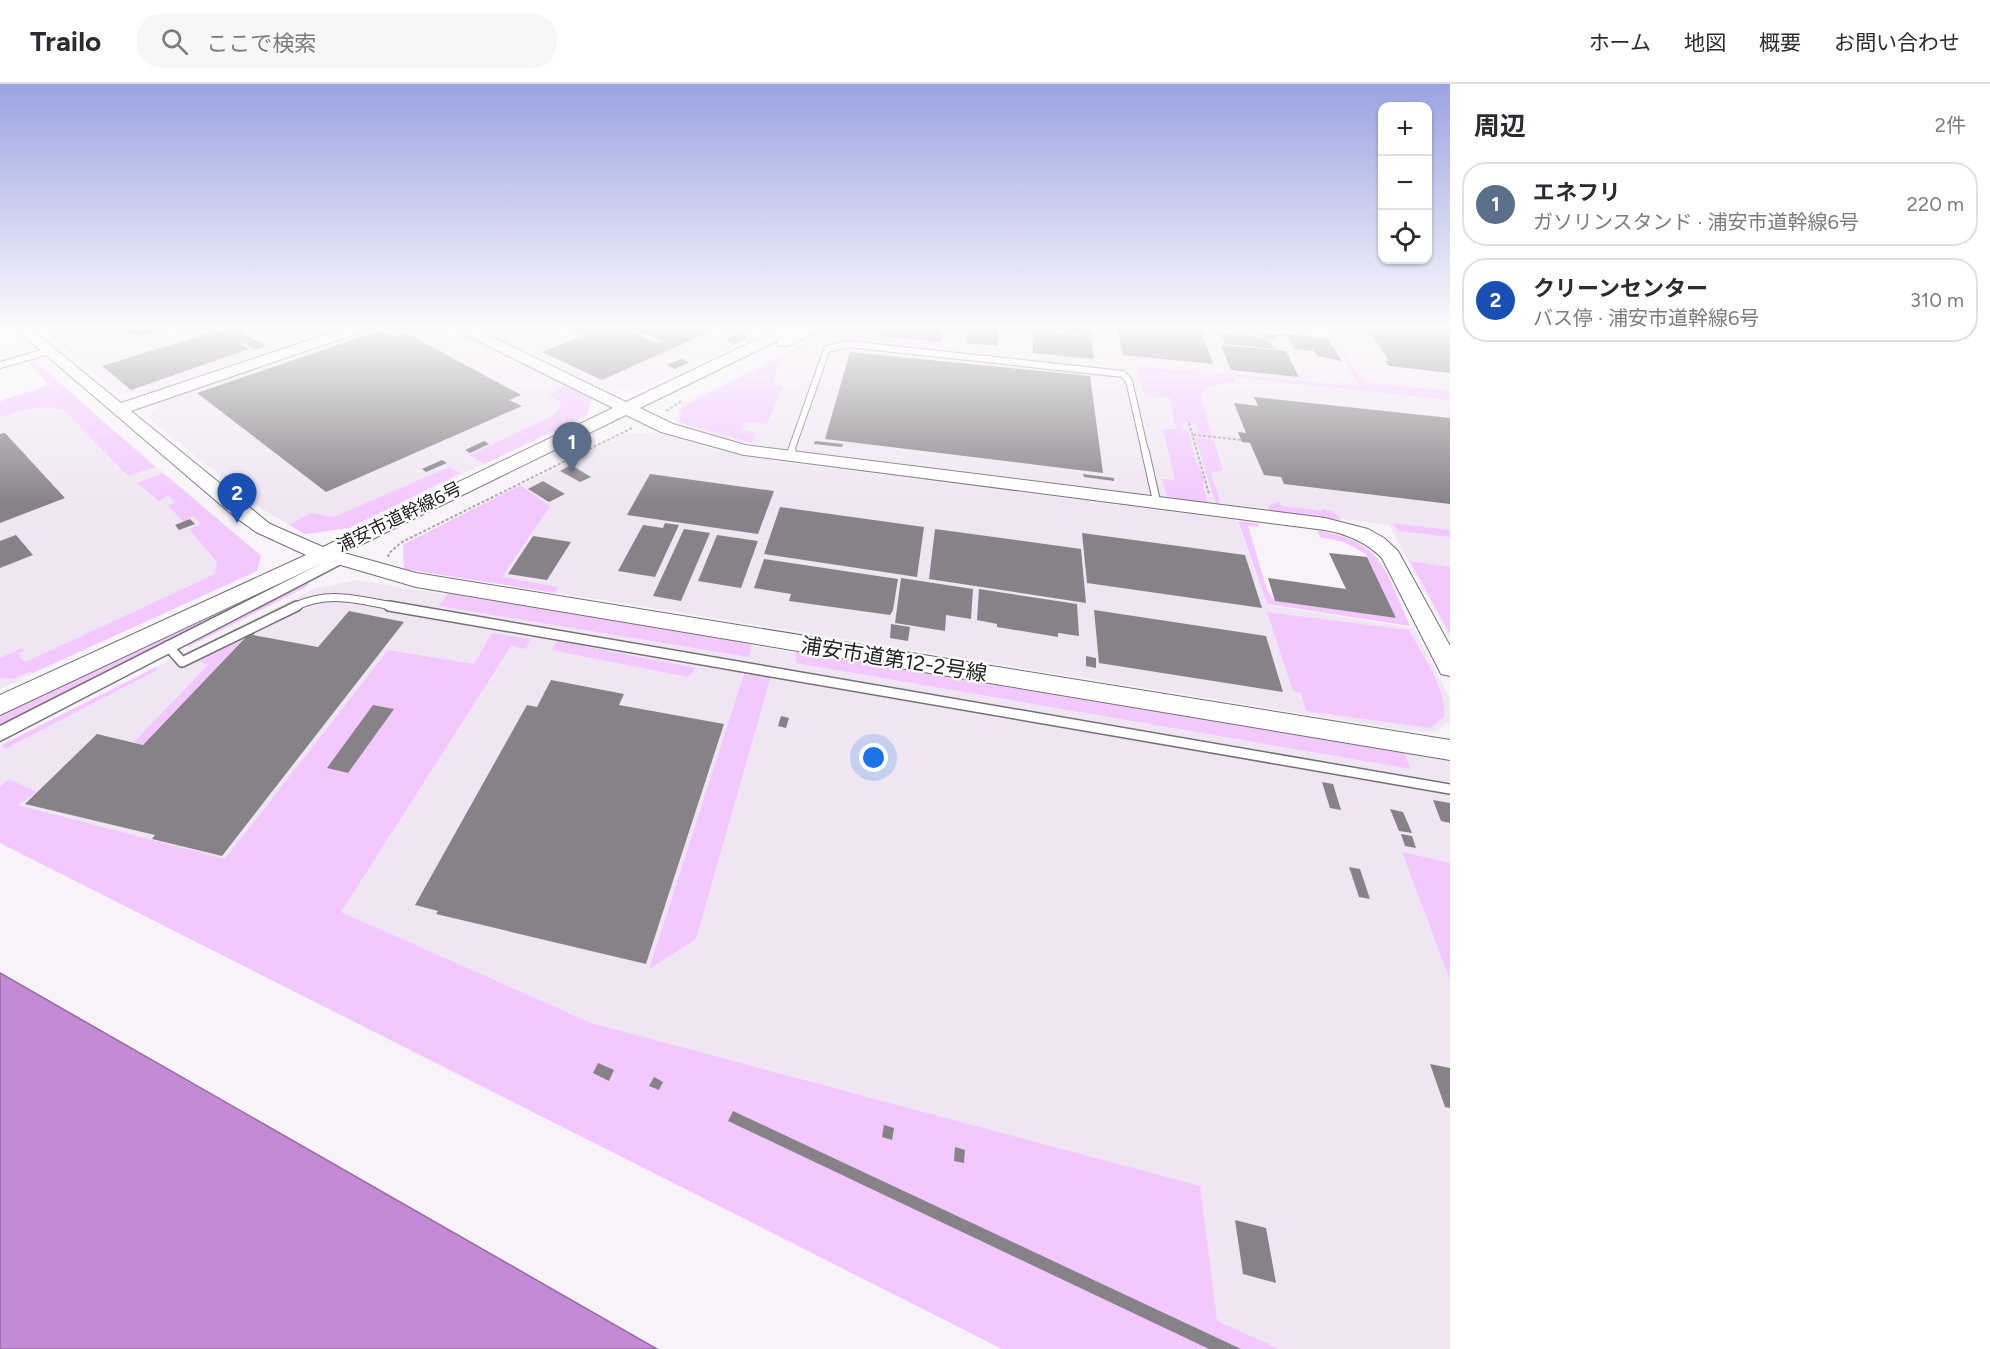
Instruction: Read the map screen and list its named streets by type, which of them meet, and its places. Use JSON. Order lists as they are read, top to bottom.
{
  "streets": {
    "street": ["浦安市道幹線6号", "浦安市道第12-2号線"]
  },
  "crossings": [
    ["浦安市道幹線6号", "浦安市道第12-2号線"]
  ],
  "page": {
    "header": "Trailo",
    "search": "ここで検索",
    "nav": [
      "ホーム",
      "地図",
      "概要",
      "お問い合わせ"
    ],
    "heading": ["周辺", "2件"],
    "map_buttons": ["+", "−"],
    "list": [
      {
        "mark": "1",
        "name": "エネフリ",
        "note": "ガソリンスタンド · 浦安市道幹線6号",
        "value": "220 m"
      },
      {
        "mark": "2",
        "name": "クリーンセンター",
        "note": "バス停 · 浦安市道幹線6号",
        "value": "310 m"
      }
    ],
    "pins": ["1", "2"]
  }
}
